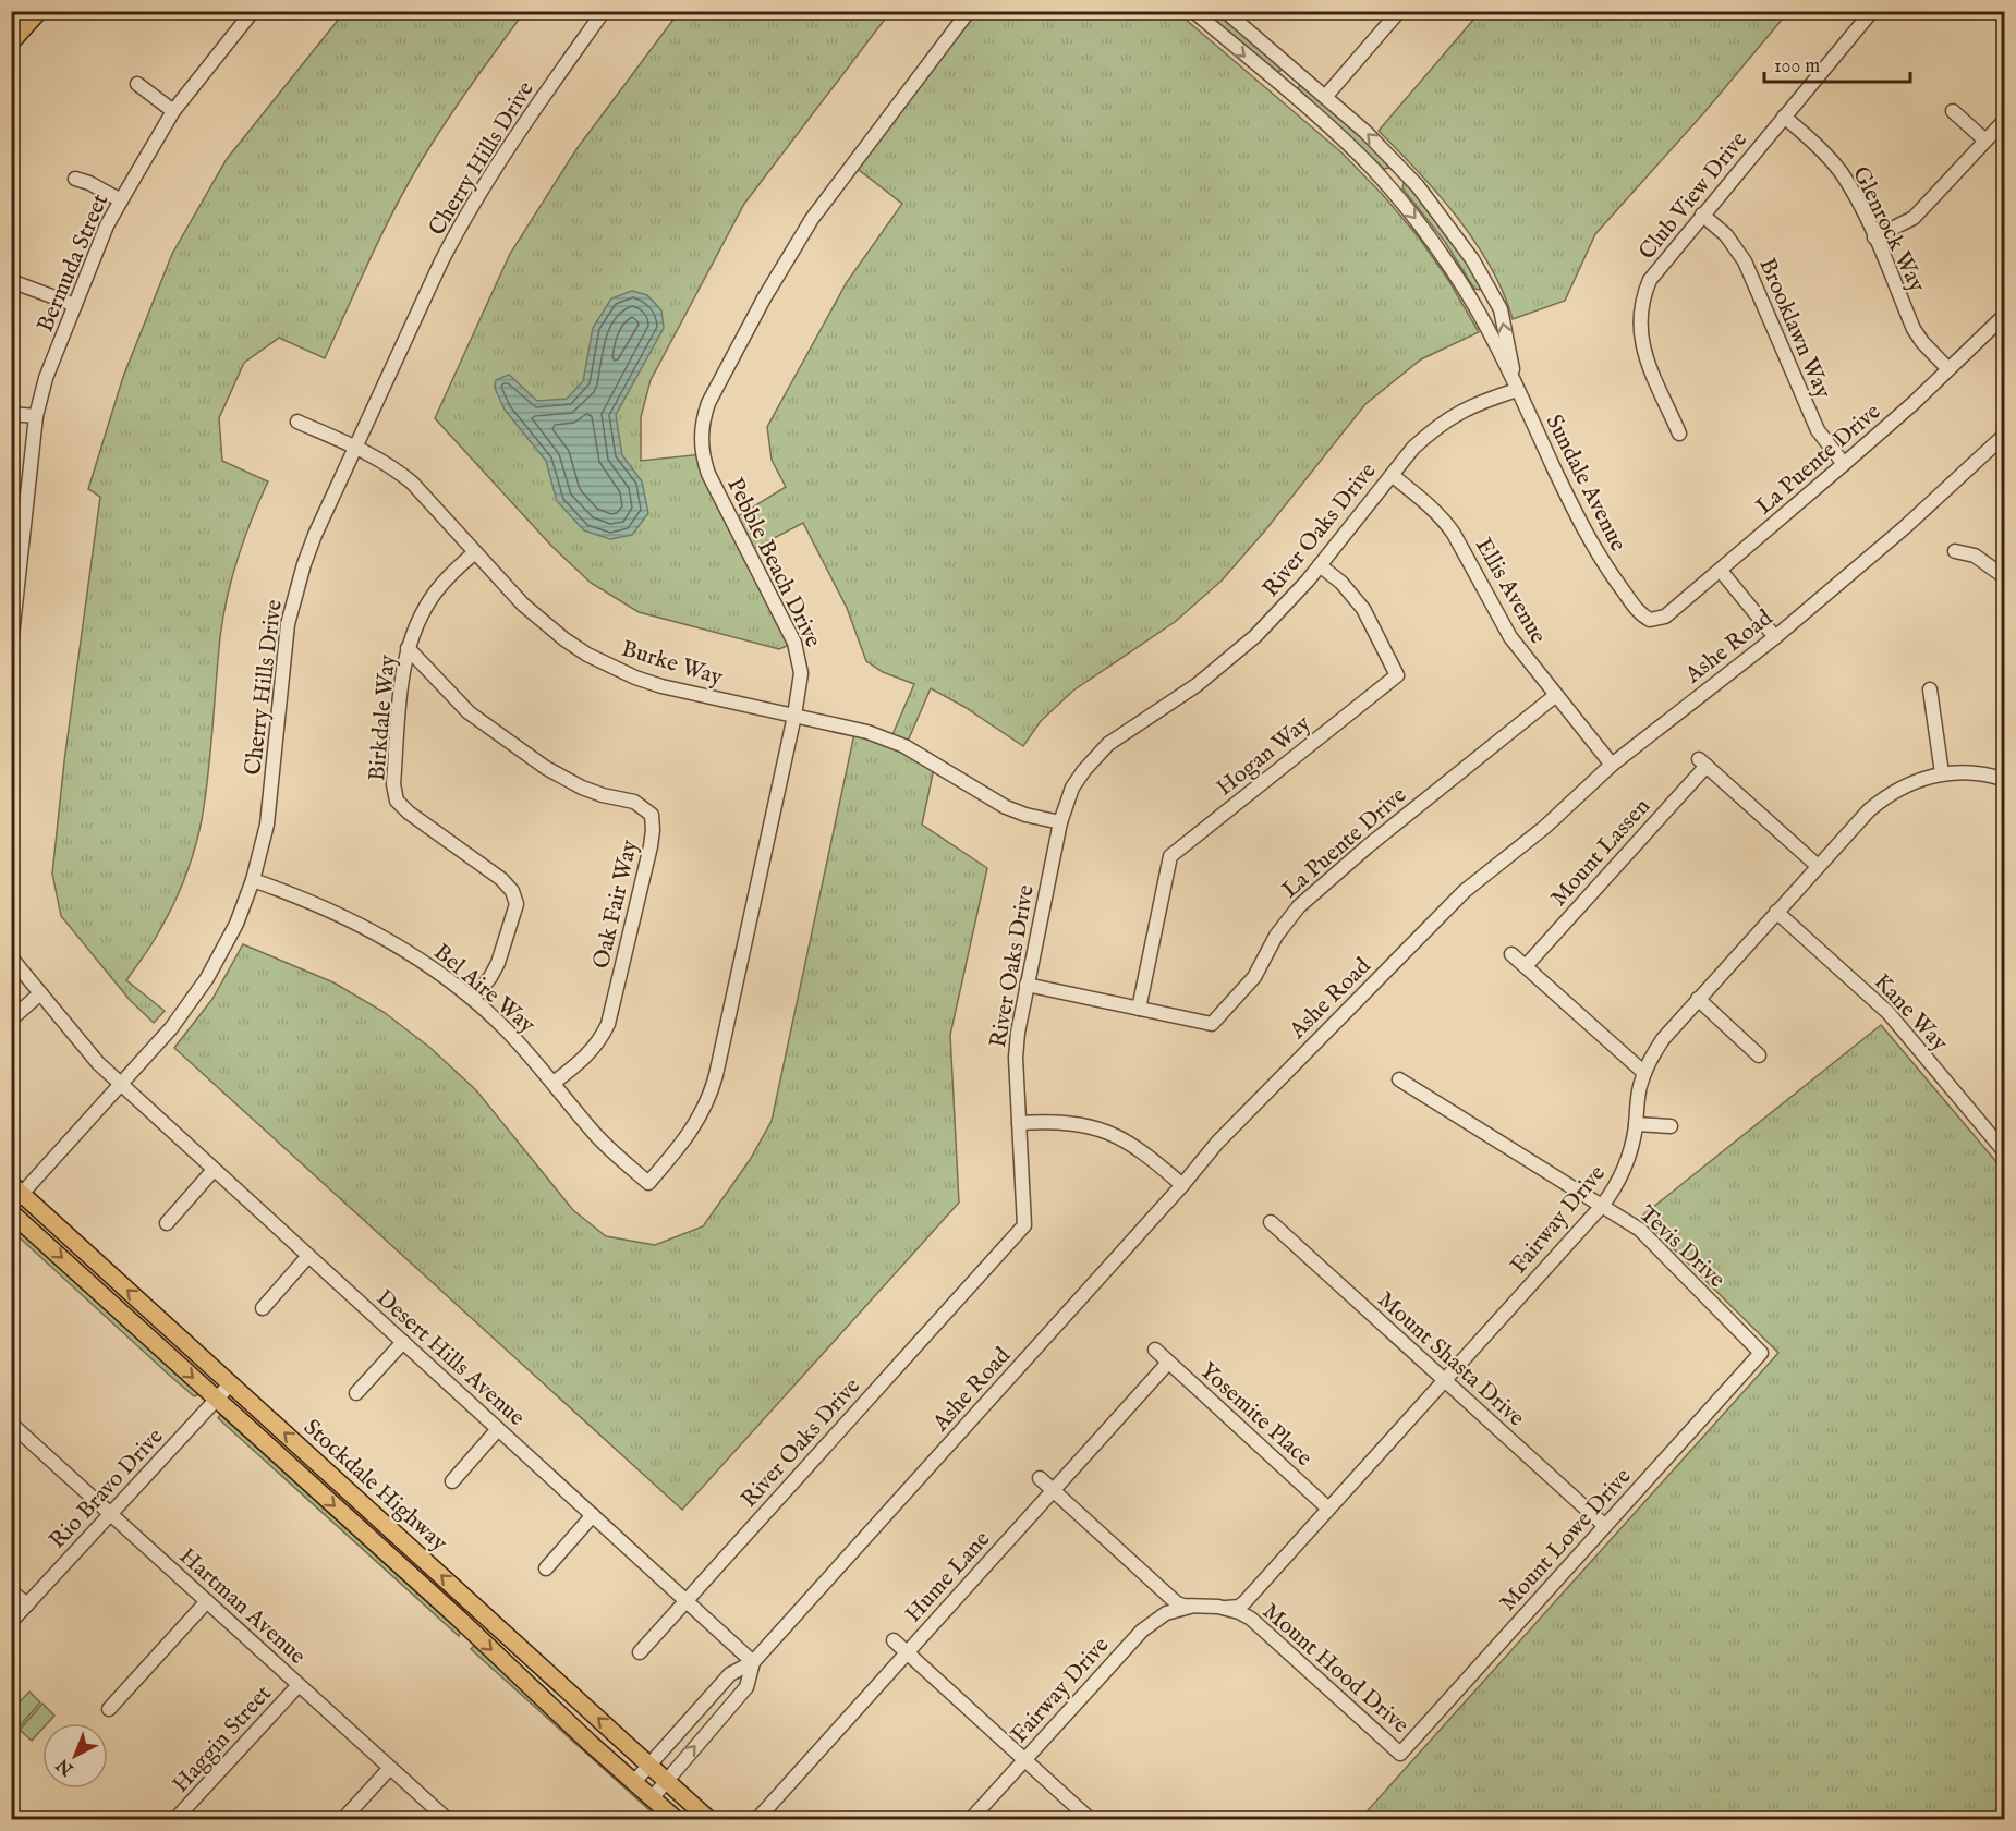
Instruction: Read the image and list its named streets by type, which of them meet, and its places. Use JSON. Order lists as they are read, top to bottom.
{
  "streets": {
    "main road": ["Stockdale Highway"],
    "street": [
      "Cherry Hills Drive",
      "Club View Drive",
      "Glenrock Way",
      "Bermuda Street",
      "Brooklawn Way",
      "La Puente Drive",
      "Sundale Avenue",
      "River Oaks Drive",
      "Pebble Beach Drive",
      "Ellis Avenue",
      "Ashe Road",
      "Burke Way",
      "Birkdale Way",
      "Hogan Way",
      "Mount Lassen",
      "Oak Fair Way",
      "Bel Aire Way",
      "Kane Way",
      "Fairway Drive",
      "Tevis Drive",
      "Desert Hills Avenue",
      "Mount Shasta Drive",
      "Yosemite Place",
      "Rio Bravo Drive",
      "Mount Lowe Drive",
      "Hume Lane",
      "Hartman Avenue",
      "Mount Hood Drive",
      "Haggin Street"
    ]
  },
  "crossings": [
    ["Cherry Hills Drive", "Burke Way"],
    ["Cherry Hills Drive", "Bel Aire Way"],
    ["Cherry Hills Drive", "Desert Hills Avenue"],
    ["Cherry Hills Drive", "Stockdale Highway"],
    ["Club View Drive", "Glenrock Way"],
    ["Club View Drive", "Brooklawn Way"],
    ["Glenrock Way", "La Puente Drive"],
    ["Brooklawn Way", "La Puente Drive"],
    ["La Puente Drive", "Sundale Avenue"],
    ["La Puente Drive", "River Oaks Drive"],
    ["La Puente Drive", "Ellis Avenue"],
    ["La Puente Drive", "Hogan Way"],
    ["Sundale Avenue", "River Oaks Drive"],
    ["River Oaks Drive", "Ellis Avenue"],
    ["River Oaks Drive", "Burke Way"],
    ["River Oaks Drive", "Hogan Way"],
    ["River Oaks Drive", "Desert Hills Avenue"],
    ["Pebble Beach Drive", "Burke Way"],
    ["Pebble Beach Drive", "Bel Aire Way"],
    ["Ellis Avenue", "Ashe Road"],
    ["Ashe Road", "Desert Hills Avenue"],
    ["Ashe Road", "Stockdale Highway"],
    ["Burke Way", "Birkdale Way"],
    ["Birkdale Way", "Oak Fair Way"],
    ["Birkdale Way", "Bel Aire Way"],
    ["Mount Lassen", "Fairway Drive"],
    ["Oak Fair Way", "Bel Aire Way"],
    ["Kane Way", "Fairway Drive"],
    ["Fairway Drive", "Tevis Drive"],
    ["Fairway Drive", "Mount Shasta Drive"],
    ["Fairway Drive", "Yosemite Place"],
    ["Fairway Drive", "Mount Hood Drive"],
    ["Tevis Drive", "Mount Lowe Drive"],
    ["Mount Shasta Drive", "Mount Lowe Drive"],
    ["Yosemite Place", "Hume Lane"],
    ["Stockdale Highway", "Rio Bravo Drive"],
    ["Rio Bravo Drive", "Hartman Avenue"],
    ["Mount Lowe Drive", "Mount Hood Drive"],
    ["Hume Lane", "Mount Hood Drive"],
    ["Hartman Avenue", "Haggin Street"]
  ],
  "scale_bar": "100 m",
  "north": "bottom left"
}
